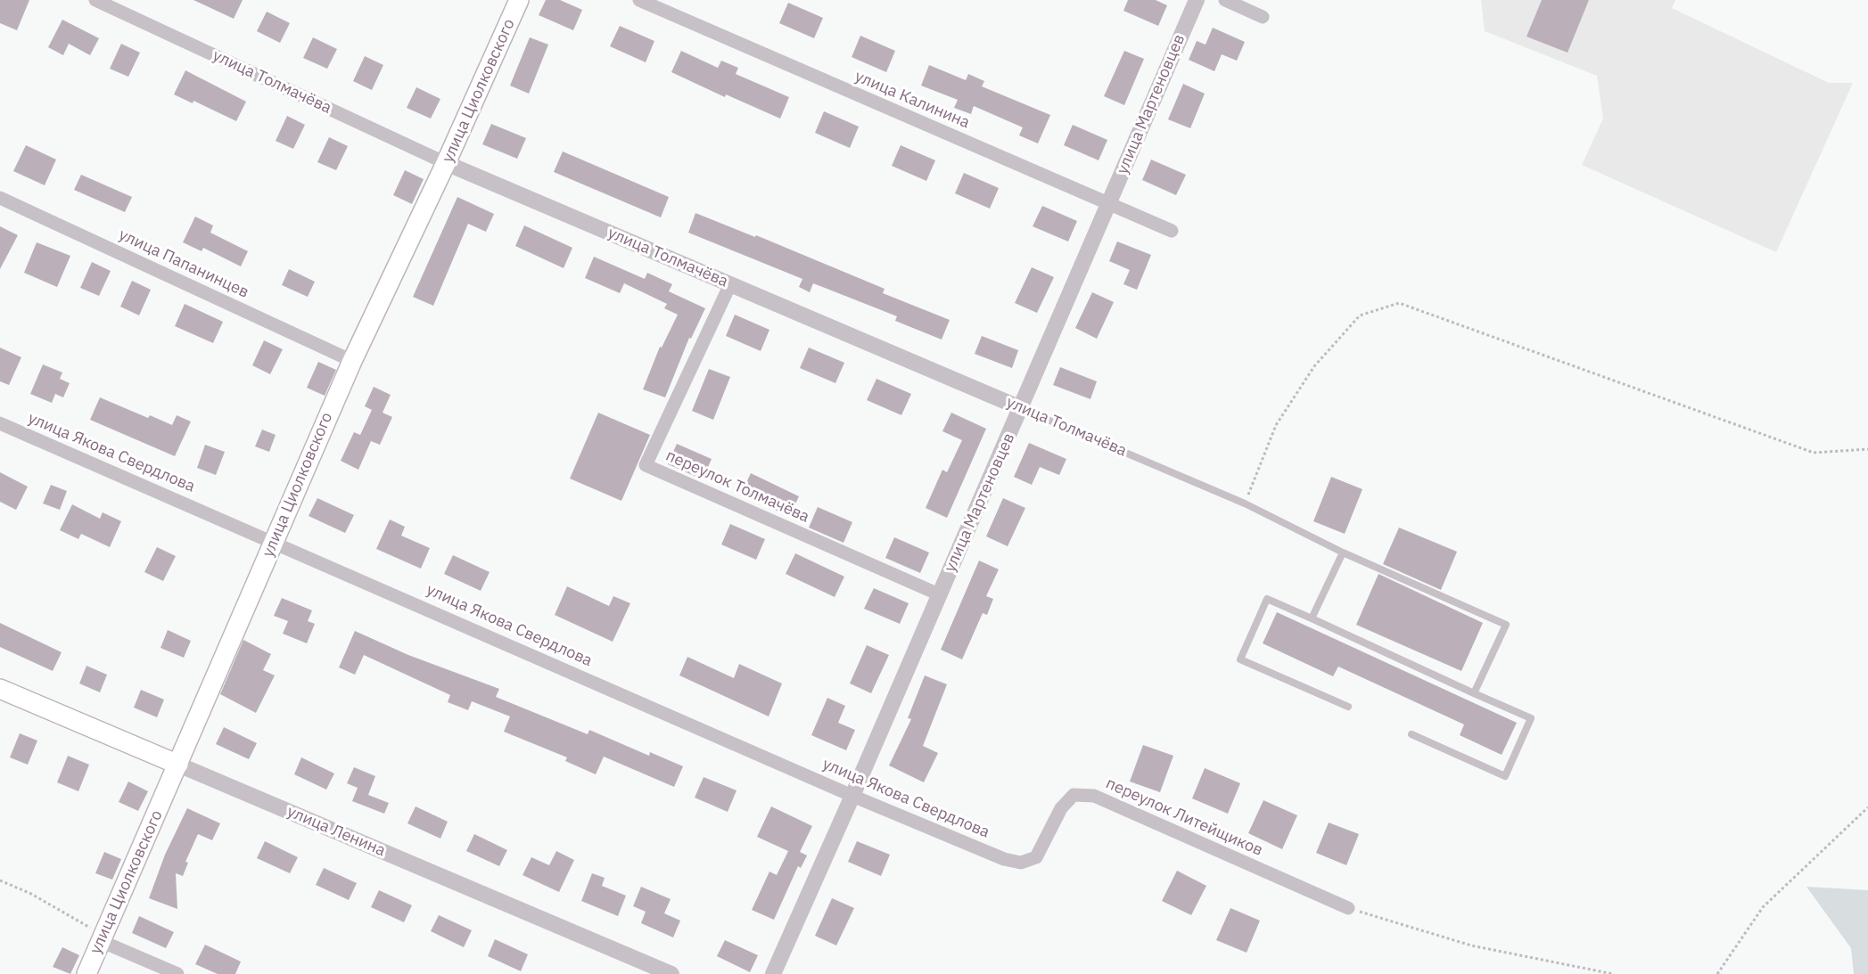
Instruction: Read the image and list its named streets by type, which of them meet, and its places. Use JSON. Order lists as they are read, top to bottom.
{
  "streets": {
    "main road": ["улица Циолковского", "улица Ленина"],
    "street": [
      "улица Толмачёва",
      "улица Калинина",
      "улица Мартеновцев",
      "улица Папанинцев",
      "улица Якова Свердлова",
      "переулок Толмачёва",
      "переулок Литейщиков"
    ]
  },
  "crossings": [
    ["улица Толмачёва", "улица Циолковского"],
    ["улица Толмачёва", "улица Мартеновцев"],
    ["улица Толмачёва", "переулок Толмачёва"],
    ["улица Циолковского", "улица Папанинцев"],
    ["улица Циолковского", "улица Якова Свердлова"],
    ["улица Циолковского", "улица Ленина"],
    ["улица Калинина", "улица Мартеновцев"],
    ["улица Мартеновцев", "улица Якова Свердлова"],
    ["улица Мартеновцев", "переулок Толмачёва"],
    ["улица Якова Свердлова", "переулок Литейщиков"]
  ]
}
